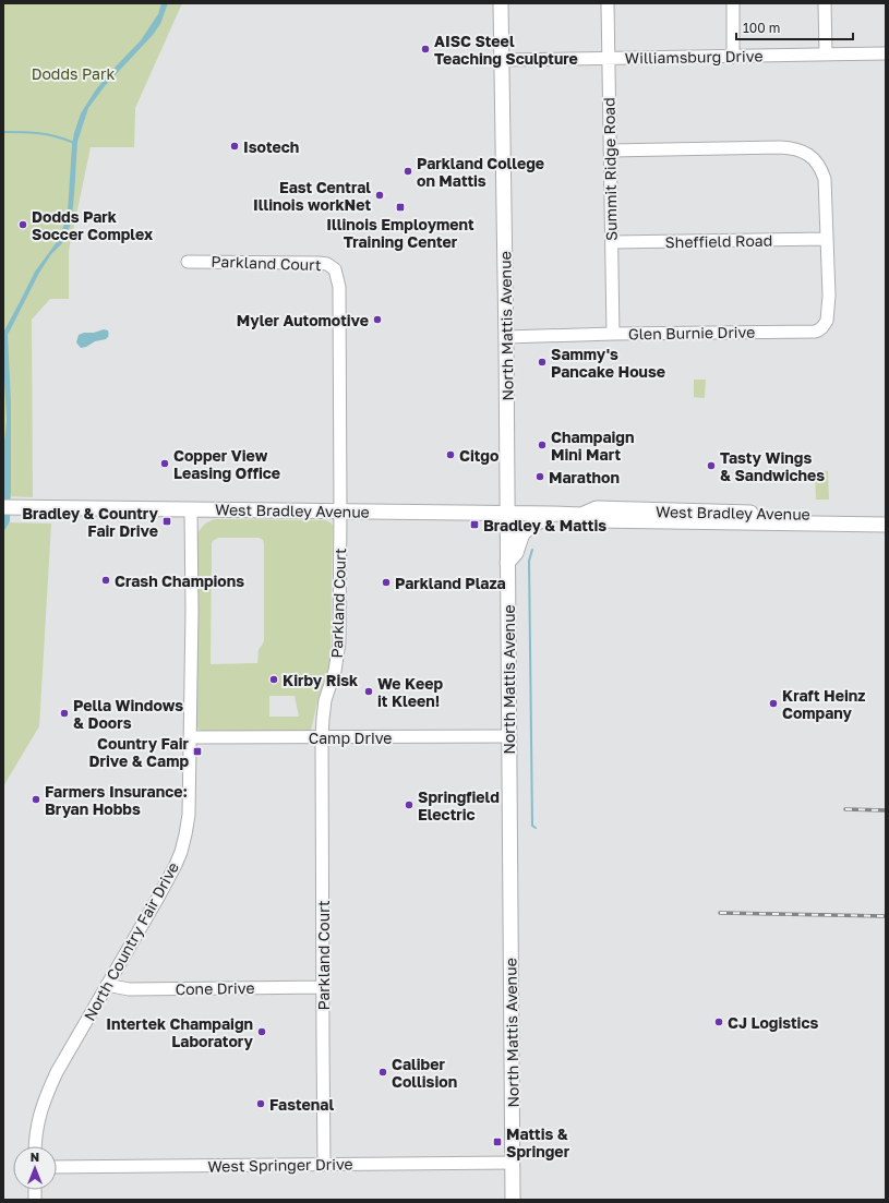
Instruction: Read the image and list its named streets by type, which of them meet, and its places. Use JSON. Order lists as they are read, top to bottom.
{
  "streets": {
    "main road": ["North Mattis Avenue", "West Bradley Avenue"],
    "street": [
      "Williamsburg Drive",
      "Summit Ridge Road",
      "Sheffield Road",
      "Parkland Court",
      "Glen Burnie Drive",
      "Camp Drive",
      "North Country Fair Drive",
      "Cone Drive",
      "West Springer Drive"
    ]
  },
  "crossings": [
    ["Williamsburg Drive", "Summit Ridge Road"],
    ["Williamsburg Drive", "North Mattis Avenue"],
    ["Summit Ridge Road", "Sheffield Road"],
    ["Summit Ridge Road", "Glen Burnie Drive"],
    ["Sheffield Road", "Glen Burnie Drive"],
    ["Parkland Court", "West Bradley Avenue"],
    ["Parkland Court", "Camp Drive"],
    ["Parkland Court", "Cone Drive"],
    ["Parkland Court", "West Springer Drive"],
    ["North Mattis Avenue", "Glen Burnie Drive"],
    ["North Mattis Avenue", "West Bradley Avenue"],
    ["North Mattis Avenue", "Camp Drive"],
    ["North Mattis Avenue", "West Springer Drive"],
    ["West Bradley Avenue", "North Country Fair Drive"],
    ["Camp Drive", "North Country Fair Drive"],
    ["North Country Fair Drive", "Cone Drive"]
  ],
  "parks": ["Dodds Park"],
  "places": {
    "other": [
      "AISC Steel Teaching Sculpture",
      "Isotech",
      "Parkland College on Mattis",
      "East Central Illinois workNet",
      "Dodds Park Soccer Complex",
      "Myler Automotive",
      "Sammy's Pancake House",
      "Champaign Mini Mart",
      "Citgo",
      "Copper View Leasing Office",
      "Tasty Wings & Sandwiches",
      "Marathon",
      "Crash Champions",
      "Parkland Plaza",
      "Kirby Risk",
      "We Keep it Kleen!",
      "Kraft Heinz Company",
      "Pella Windows & Doors",
      "Farmers Insurance: Bryan Hobbs",
      "Springfield Electric",
      "CJ Logistics",
      "Intertek Champaign Laboratory",
      "Caliber Collision",
      "Fastenal"
    ],
    "transit": [
      "Illinois Employment Training Center",
      "Bradley & Country Fair Drive",
      "Bradley & Mattis",
      "Country Fair Drive & Camp",
      "Mattis & Springer"
    ]
  },
  "scale_bar": "100 m",
  "north": "top"
}
